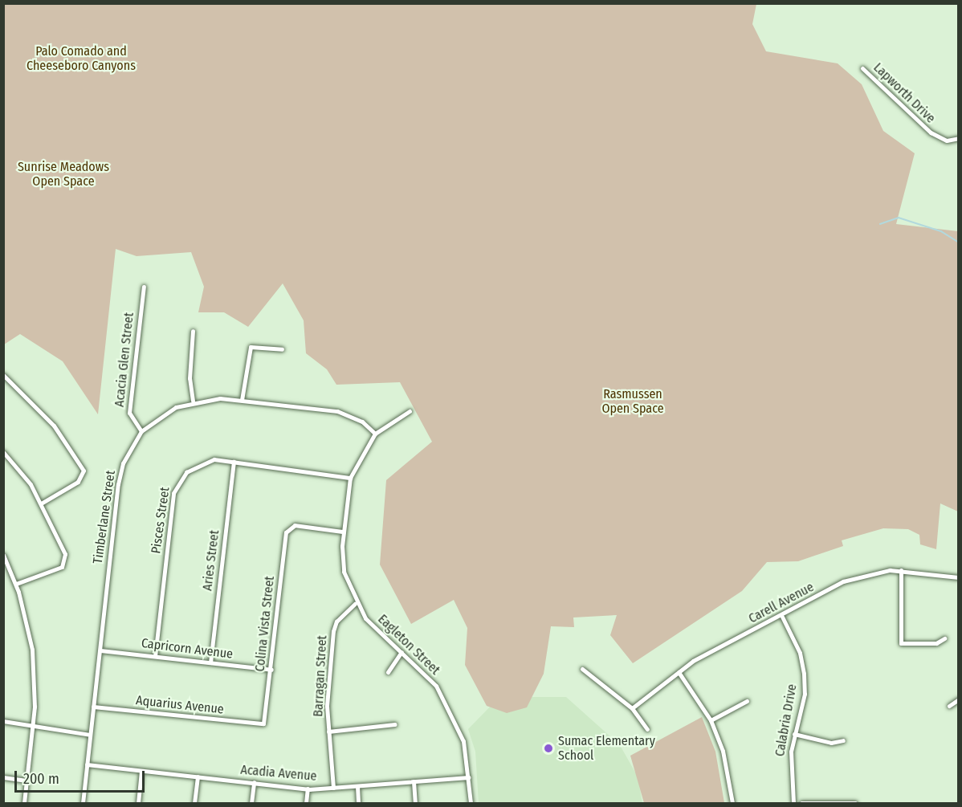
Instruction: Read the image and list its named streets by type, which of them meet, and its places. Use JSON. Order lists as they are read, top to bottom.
{
  "streets": {
    "street": [
      "Lapworth Drive",
      "Acacia Glen Street",
      "Timberlane Street",
      "Pisces Street",
      "Aries Street",
      "Carell Avenue",
      "Colina Vista Street",
      "Eagleton Street",
      "Capricorn Avenue",
      "Barragan Street",
      "Aquarius Avenue",
      "Calabria Drive",
      "Acadia Avenue"
    ]
  },
  "crossings": [
    ["Acacia Glen Street", "Timberlane Street"],
    ["Timberlane Street", "Eagleton Street"],
    ["Timberlane Street", "Capricorn Avenue"],
    ["Timberlane Street", "Aquarius Avenue"],
    ["Timberlane Street", "Acadia Avenue"],
    ["Pisces Street", "Aries Street"],
    ["Pisces Street", "Eagleton Street"],
    ["Pisces Street", "Capricorn Avenue"],
    ["Aries Street", "Capricorn Avenue"],
    ["Carell Avenue", "Calabria Drive"],
    ["Colina Vista Street", "Eagleton Street"],
    ["Colina Vista Street", "Capricorn Avenue"],
    ["Colina Vista Street", "Aquarius Avenue"],
    ["Eagleton Street", "Barragan Street"],
    ["Eagleton Street", "Acadia Avenue"],
    ["Barragan Street", "Acadia Avenue"]
  ],
  "parks": ["Palo Comado and Cheeseboro Canyons", "Sunrise Meadows Open Space", "Rasmussen Open Space"],
  "places": ["Sumac Elementary School"],
  "scale_bar": "200 m"
}
